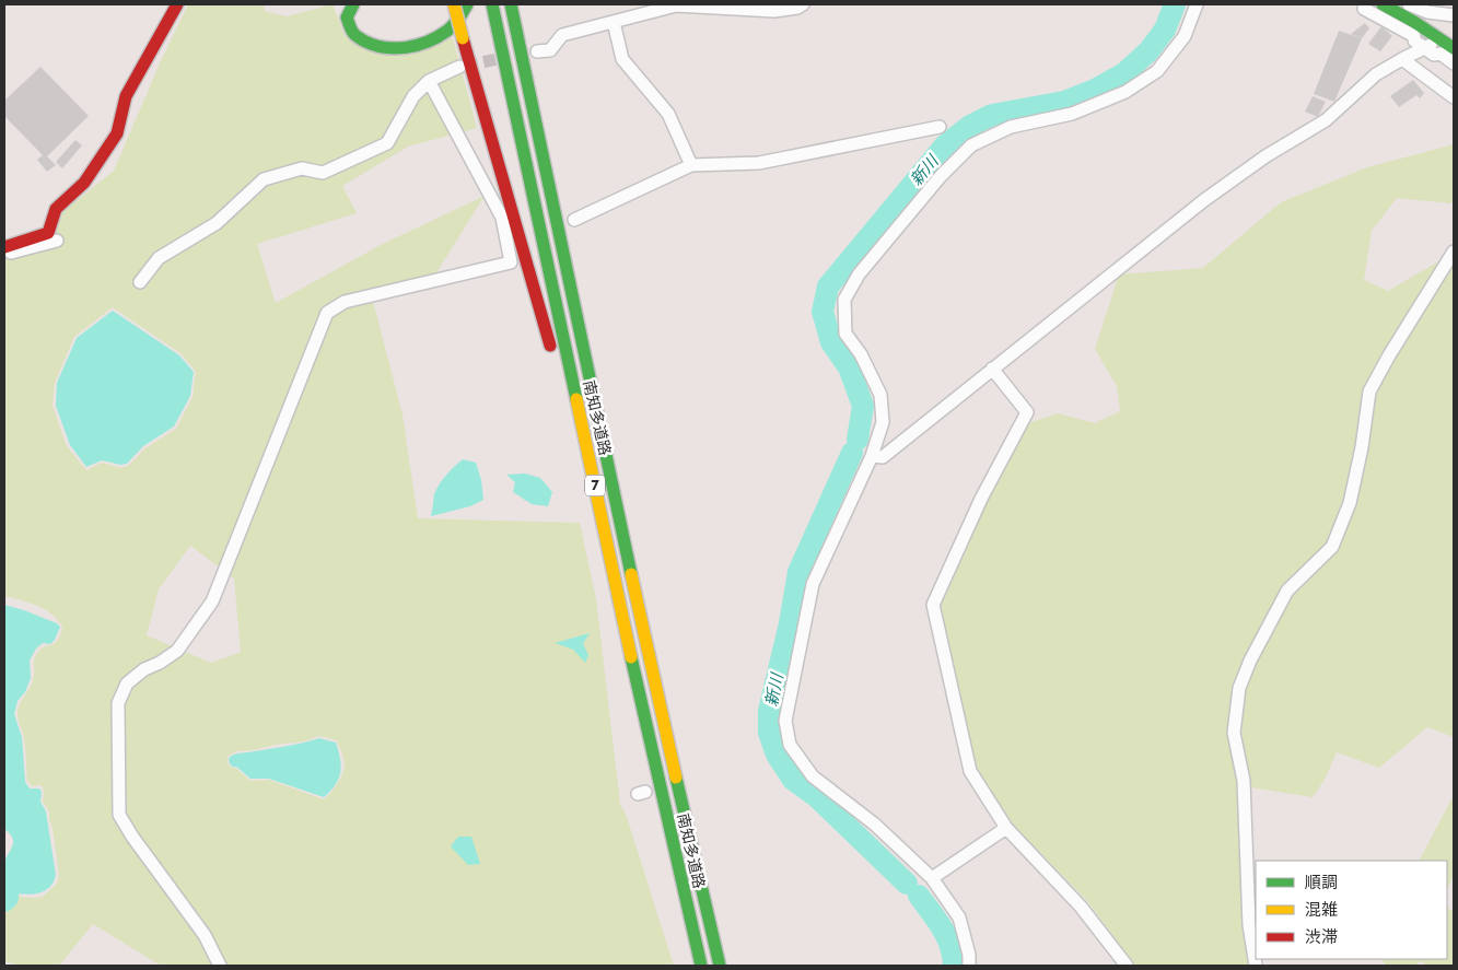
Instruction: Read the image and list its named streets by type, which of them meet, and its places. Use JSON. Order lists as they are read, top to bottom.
{
  "streets": {
    "main road": ["南知多道路", "7"]
  },
  "water": ["新川"],
  "legend": ["順調", "混雑", "渋滞"]
}
